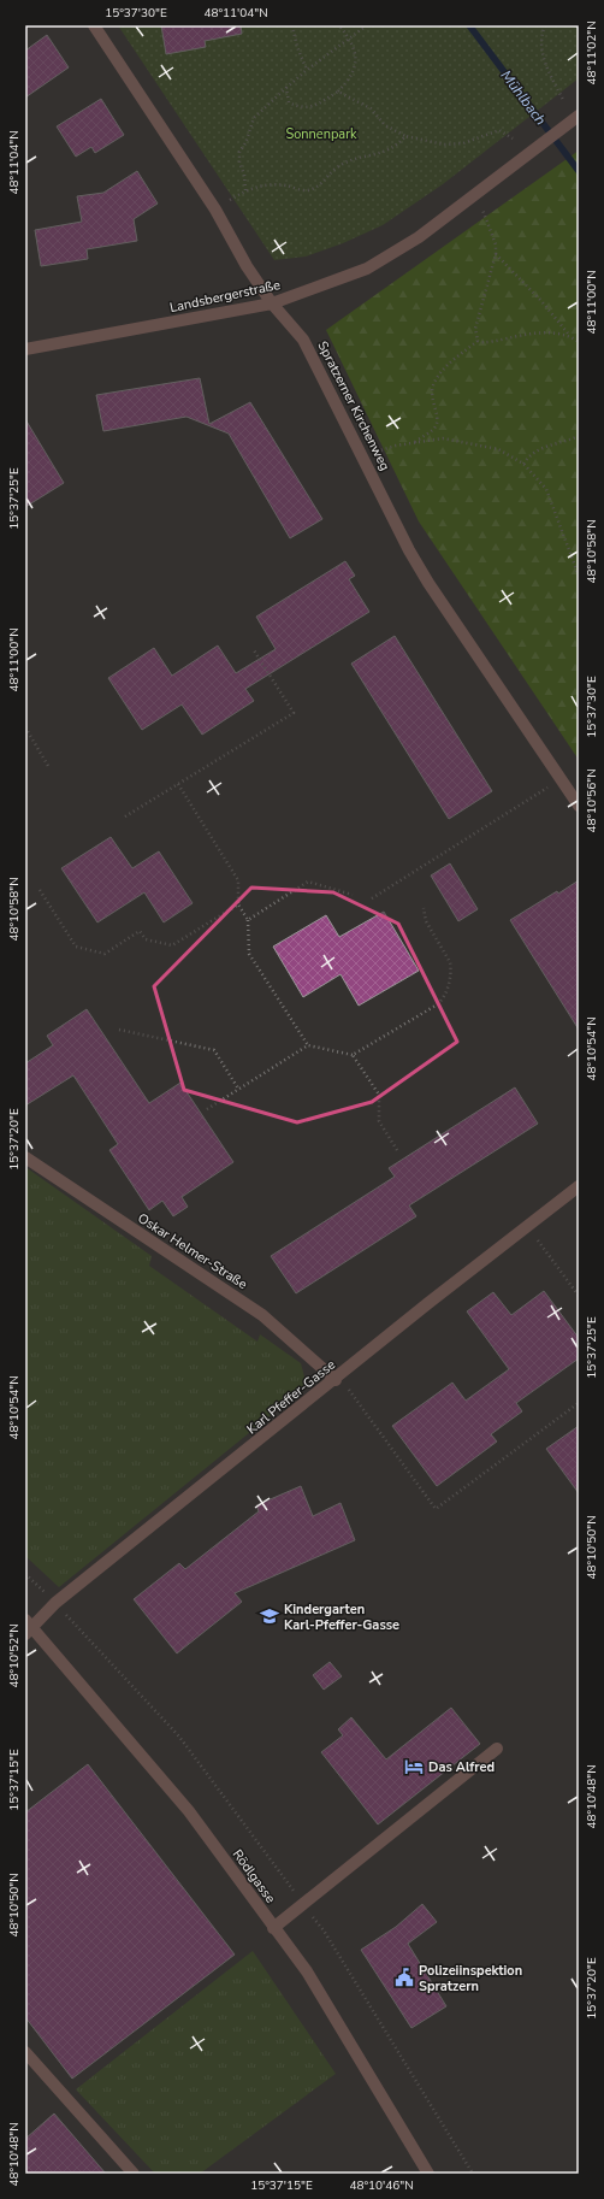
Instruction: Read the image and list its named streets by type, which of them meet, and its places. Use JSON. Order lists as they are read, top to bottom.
{
  "streets": {
    "street": [
      "Landsbergerstraße",
      "Spratzerner Kirchenweg",
      "Oskar Helmer-Straße",
      "Karl Pfeffer-Gasse",
      "Rödlgasse"
    ]
  },
  "crossings": [
    ["Landsbergerstraße", "Spratzerner Kirchenweg"],
    ["Oskar Helmer-Straße", "Karl Pfeffer-Gasse"],
    ["Karl Pfeffer-Gasse", "Rödlgasse"]
  ],
  "water": ["Mühlbach"],
  "parks": ["Sonnenpark"],
  "places": {
    "school or university": ["Kindergarten Karl-Pfeffer-Gasse"],
    "hotel": ["Das Alfred"],
    "public building": ["Polizeiinspektion Spratzern"]
  },
  "coordinates": [
    "15°37'30\"E",
    "48°11'04\"N",
    "48°11'02\"N",
    "48°11'00\"N",
    "15°37'25\"E",
    "48°10'58\"N",
    "48°10'56\"N",
    "48°10'54\"N",
    "15°37'20\"E",
    "48°10'50\"N",
    "48°10'52\"N",
    "15°37'15\"E",
    "48°10'48\"N",
    "48°10'46\"N"
  ]
}
